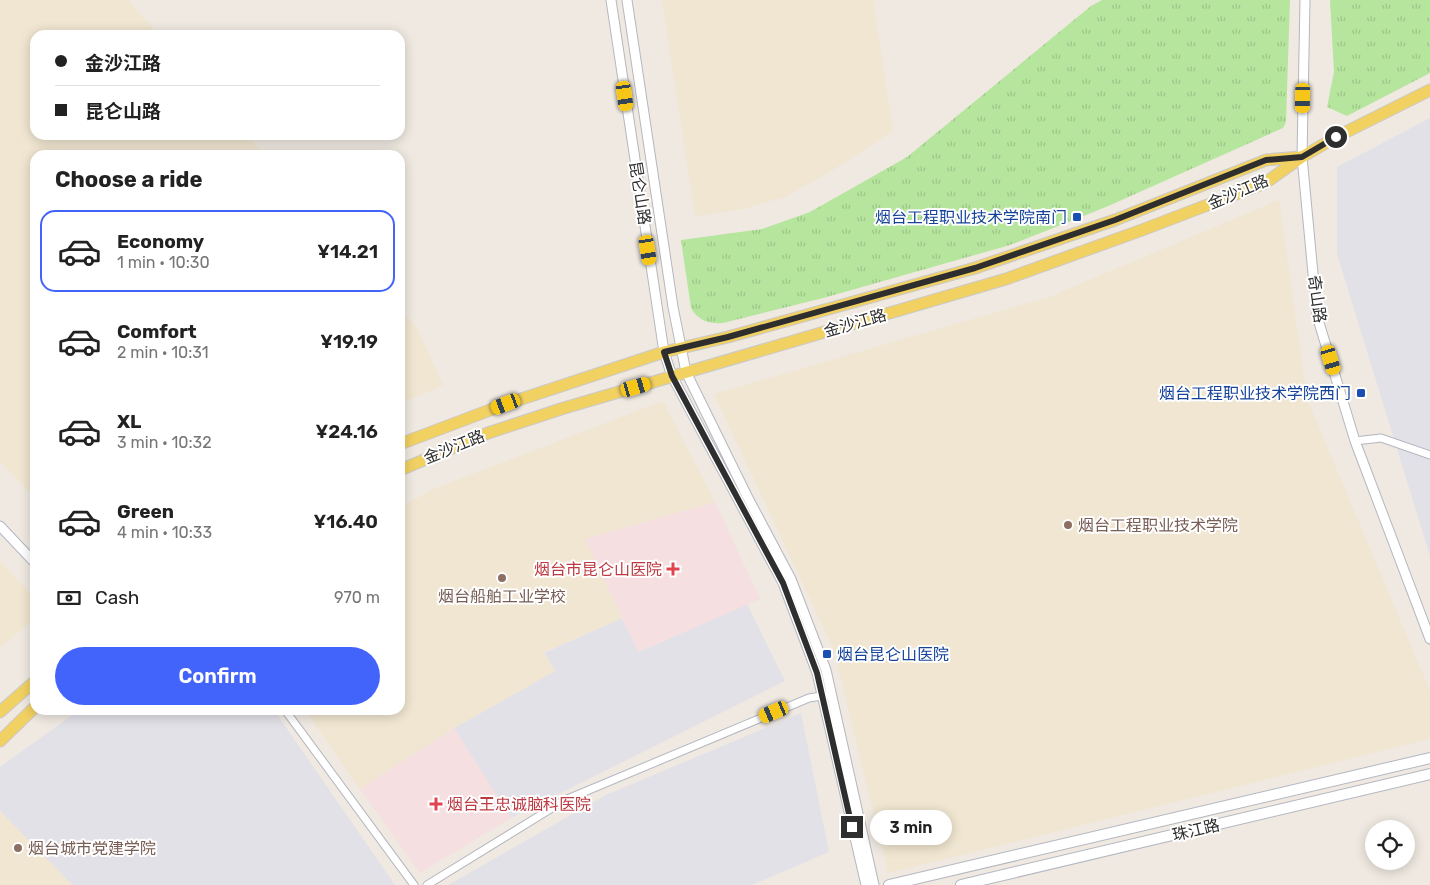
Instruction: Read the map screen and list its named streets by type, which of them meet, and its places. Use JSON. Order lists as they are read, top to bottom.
{
  "streets": {
    "main road": ["金沙江路", "珠江路"],
    "street": ["昆仑山路", "奇山路"]
  },
  "crossings": [
    ["金沙江路", "昆仑山路"],
    ["金沙江路", "奇山路"]
  ],
  "places": {
    "transit": ["烟台工程职业技术学院南门", "烟台工程职业技术学院西门", "烟台昆仑山医院"],
    "other": ["烟台工程职业技术学院", "烟台船舶工业学校", "烟台城市党建学院"],
    "health": ["烟台市昆仑山医院", "烟台王忠诚脑科医院"]
  },
  "page": {
    "banner": ["金沙江路", "昆仑山路"],
    "heading": "Choose a ride",
    "list": [
      {
        "name": "Economy",
        "note": "1 min · 10:30",
        "value": "¥14.21"
      },
      {
        "name": "Comfort",
        "note": "2 min · 10:31",
        "value": "¥19.19"
      },
      {
        "name": "XL",
        "note": "3 min · 10:32",
        "value": "¥24.16"
      },
      {
        "name": "Green",
        "note": "4 min · 10:33",
        "value": "¥16.40"
      }
    ],
    "pay": ["Cash", "970 m"],
    "buttons": "Confirm",
    "bubble": "3 min"
  }
}
